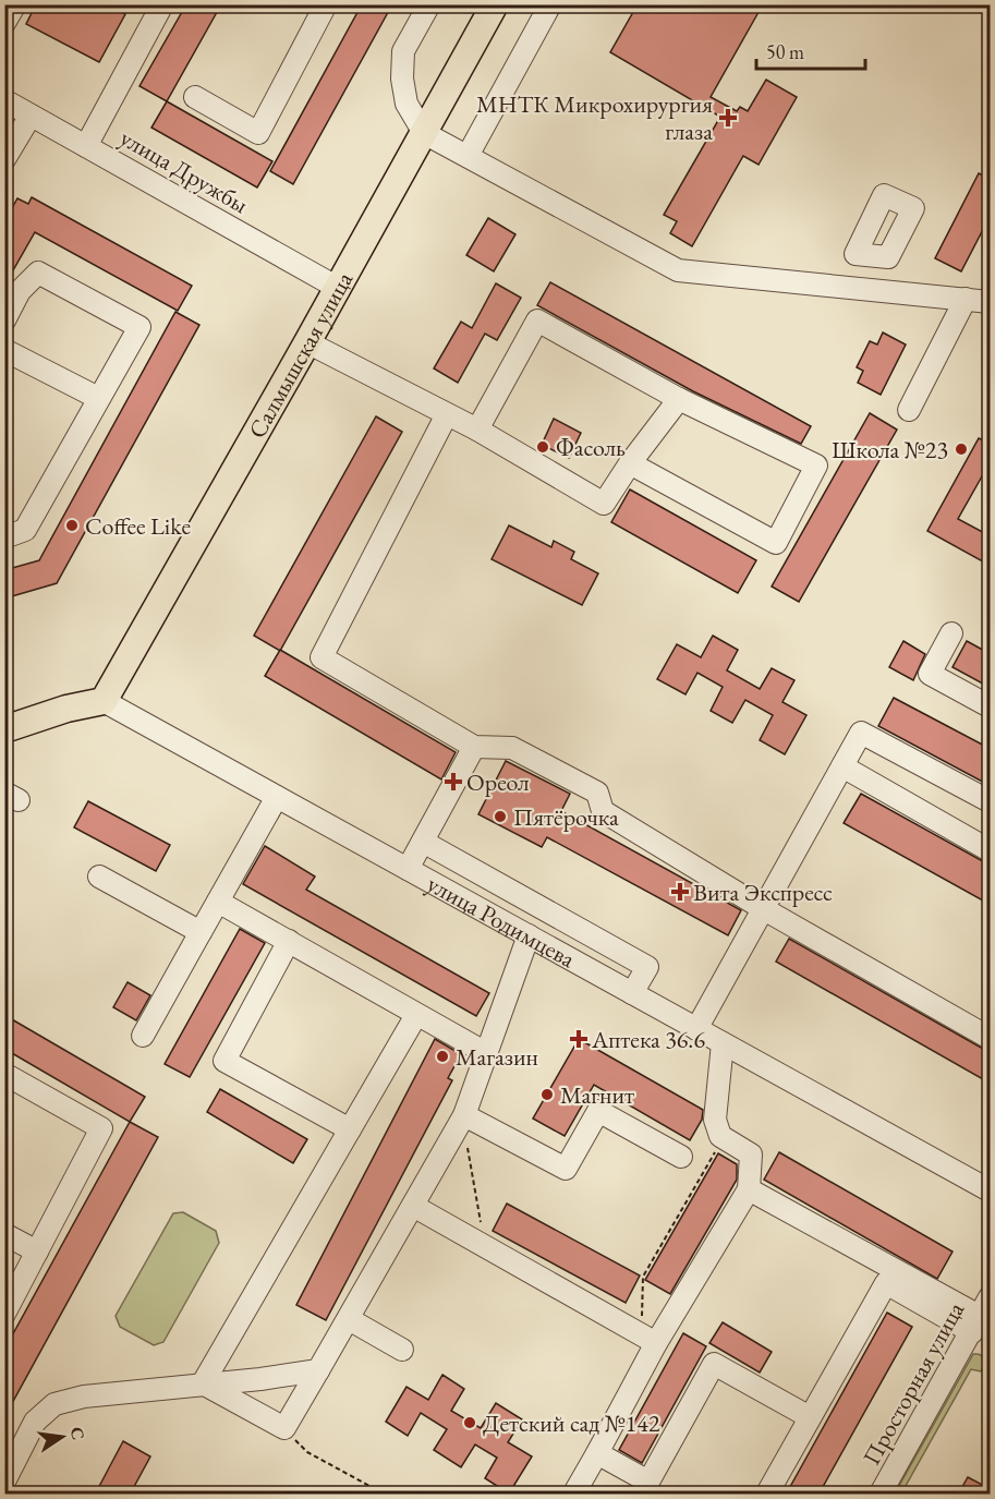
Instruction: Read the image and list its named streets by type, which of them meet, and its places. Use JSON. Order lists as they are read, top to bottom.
{
  "streets": {
    "main road": ["Салмышская улица"],
    "street": ["улица Дружбы", "улица Родимцева", "Просторная улица"]
  },
  "crossings": [
    ["улица Дружбы", "Салмышская улица"],
    ["Салмышская улица", "улица Родимцева"]
  ],
  "places": {
    "health": [
      "МНТК Микрохирургия глаза",
      "Ореол",
      "Вита Экспресс",
      "Аптека 36.6"
    ],
    "other": [
      "Фасоль",
      "Школа №23",
      "Coffee Like",
      "Пятёрочка",
      "Магазин",
      "Магнит",
      "Детский сад №142"
    ]
  },
  "scale_bar": "50 m",
  "north": "right"
}
